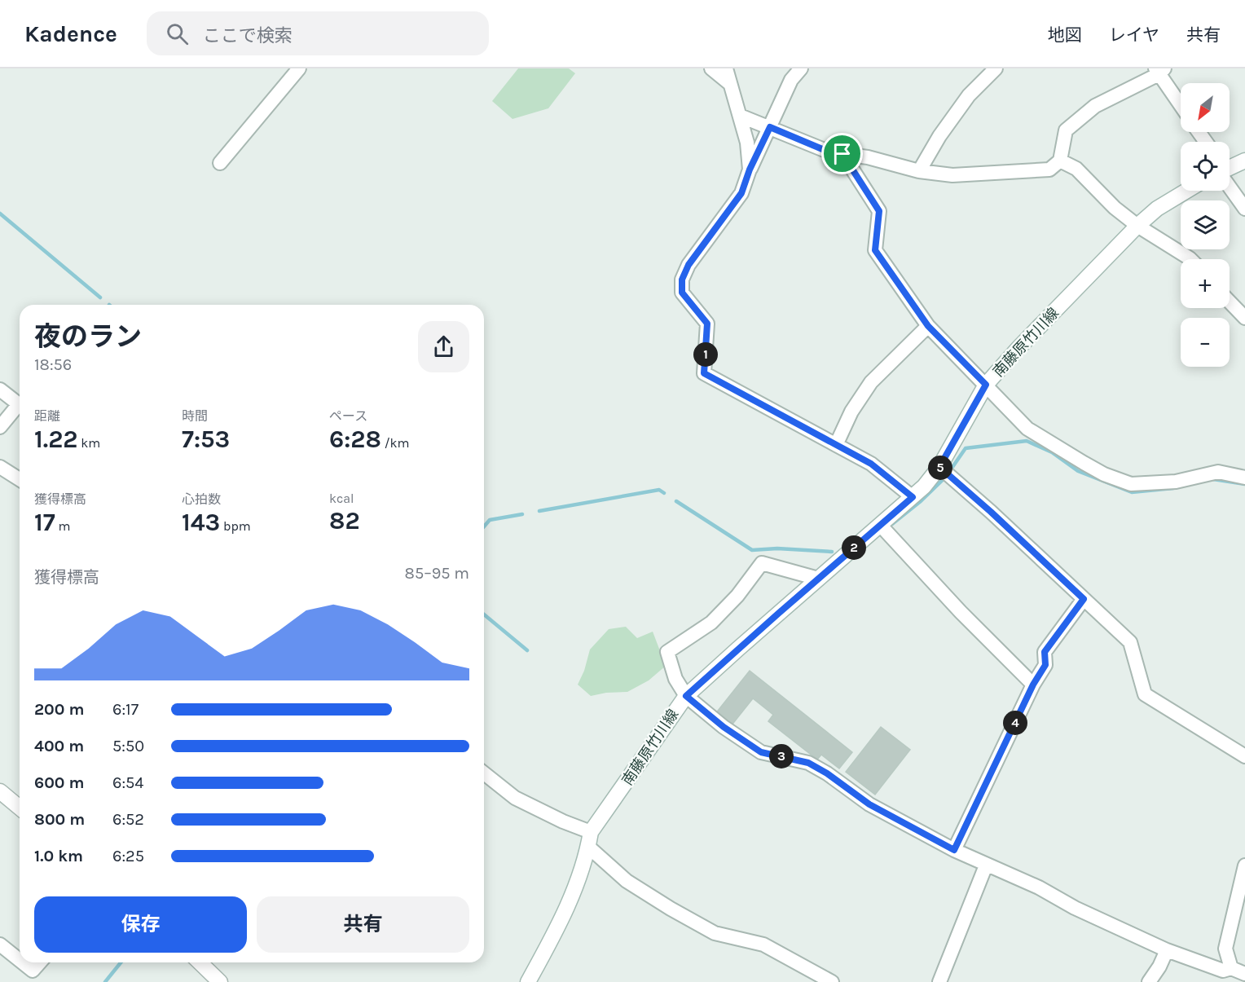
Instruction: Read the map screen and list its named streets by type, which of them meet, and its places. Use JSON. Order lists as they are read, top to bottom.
{
  "streets": {
    "main road": ["南藤原竹川線"]
  },
  "north": "bottom left",
  "page": {
    "header": "Kadence",
    "search": "ここで検索",
    "nav": ["地図", "レイヤ", "共有"],
    "map_buttons": ["+", "−"],
    "heading": ["夜のラン", "18:56"],
    "pins": [
      "1",
      "5",
      "2",
      "4",
      "3"
    ],
    "stats": [
      ["距離", "1.22 km"],
      ["時間", "7:53"],
      ["ペース", "6:28 /km"],
      ["獲得標高", "17 m"],
      ["心拍数", "143 bpm"],
      ["kcal", "82"]
    ],
    "chart": ["獲得標高", "85–95 m"],
    "list": [
      {
        "name": "200 m",
        "note": "6:17"
      },
      {
        "name": "400 m",
        "note": "5:50"
      },
      {
        "name": "600 m",
        "note": "6:54"
      },
      {
        "name": "800 m",
        "note": "6:52"
      },
      {
        "name": "1.0 km",
        "note": "6:25"
      }
    ],
    "buttons": ["保存", "共有"]
  }
}
